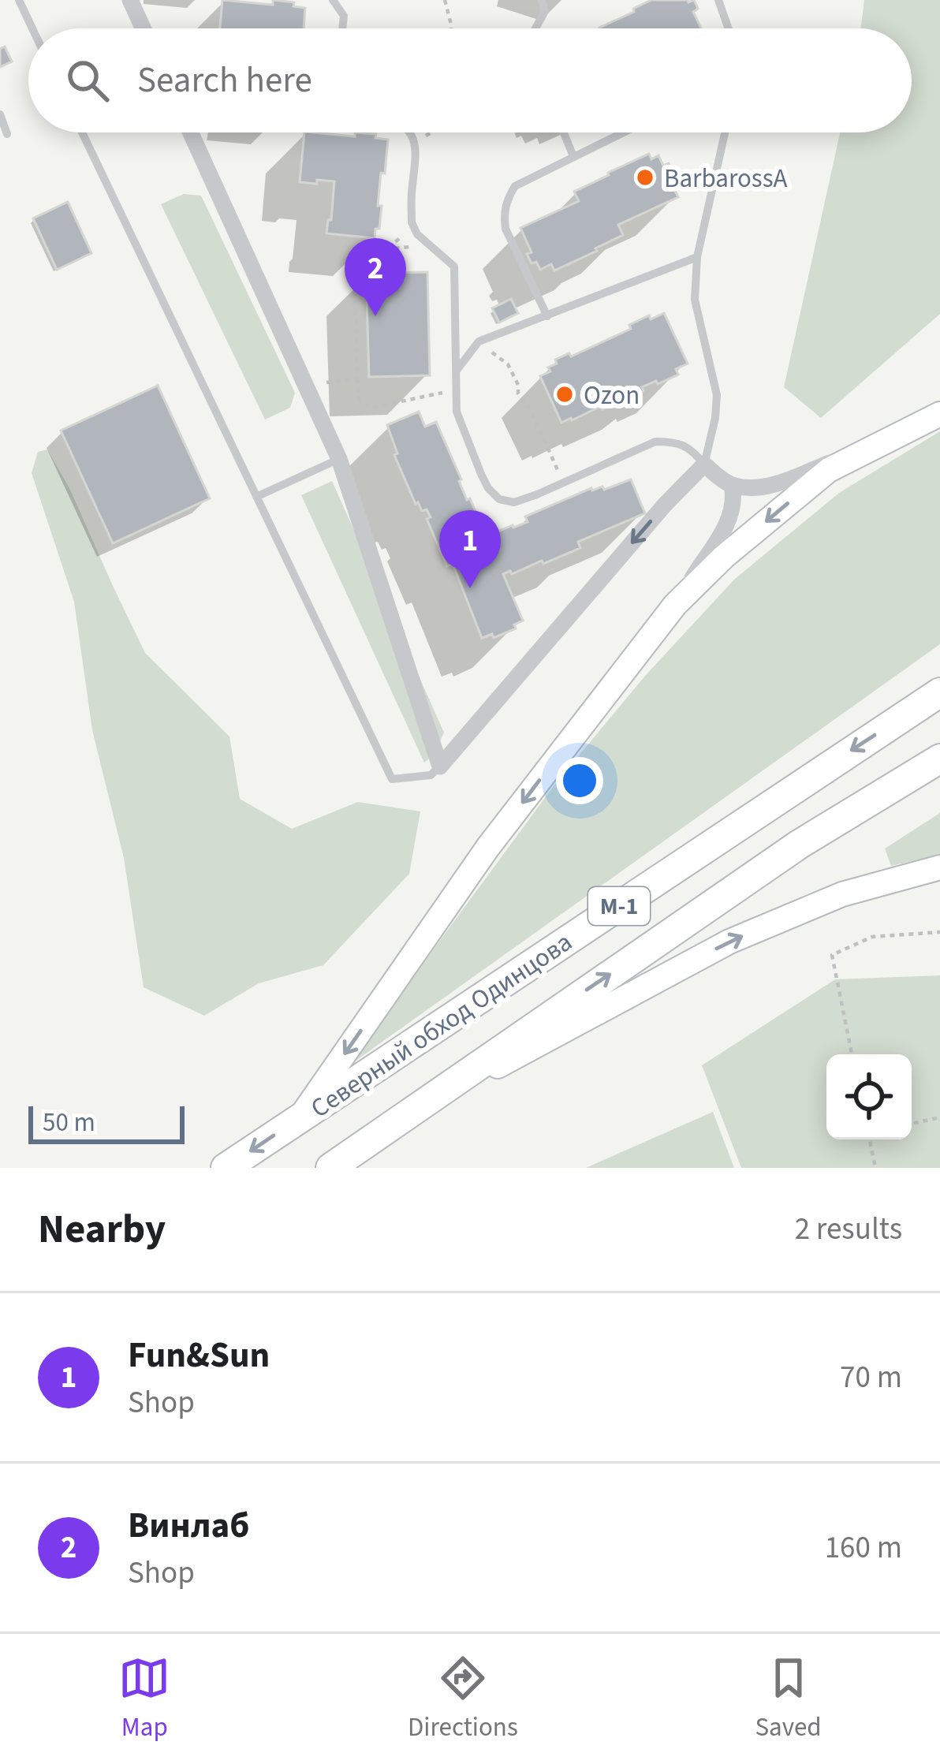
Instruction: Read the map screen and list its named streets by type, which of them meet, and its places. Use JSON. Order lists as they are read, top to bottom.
{
  "streets": {
    "highway": ["М-1", "Северный обход Одинцова"]
  },
  "crossings": [
    ["М-1", "Северный обход Одинцова"]
  ],
  "places": ["BarbarossA", "Ozon"],
  "scale_bar": "50 m",
  "page": {
    "search": "Search here",
    "pins": ["2", "1"],
    "scale": "50 m",
    "heading": ["Nearby", "2 results"],
    "list": [
      {
        "mark": "1",
        "name": "Fun&Sun",
        "note": "Shop",
        "value": "70 m"
      },
      {
        "mark": "2",
        "name": "Винлаб",
        "note": "Shop",
        "value": "160 m"
      }
    ],
    "nav": ["Map", "Directions", "Saved"]
  }
}
